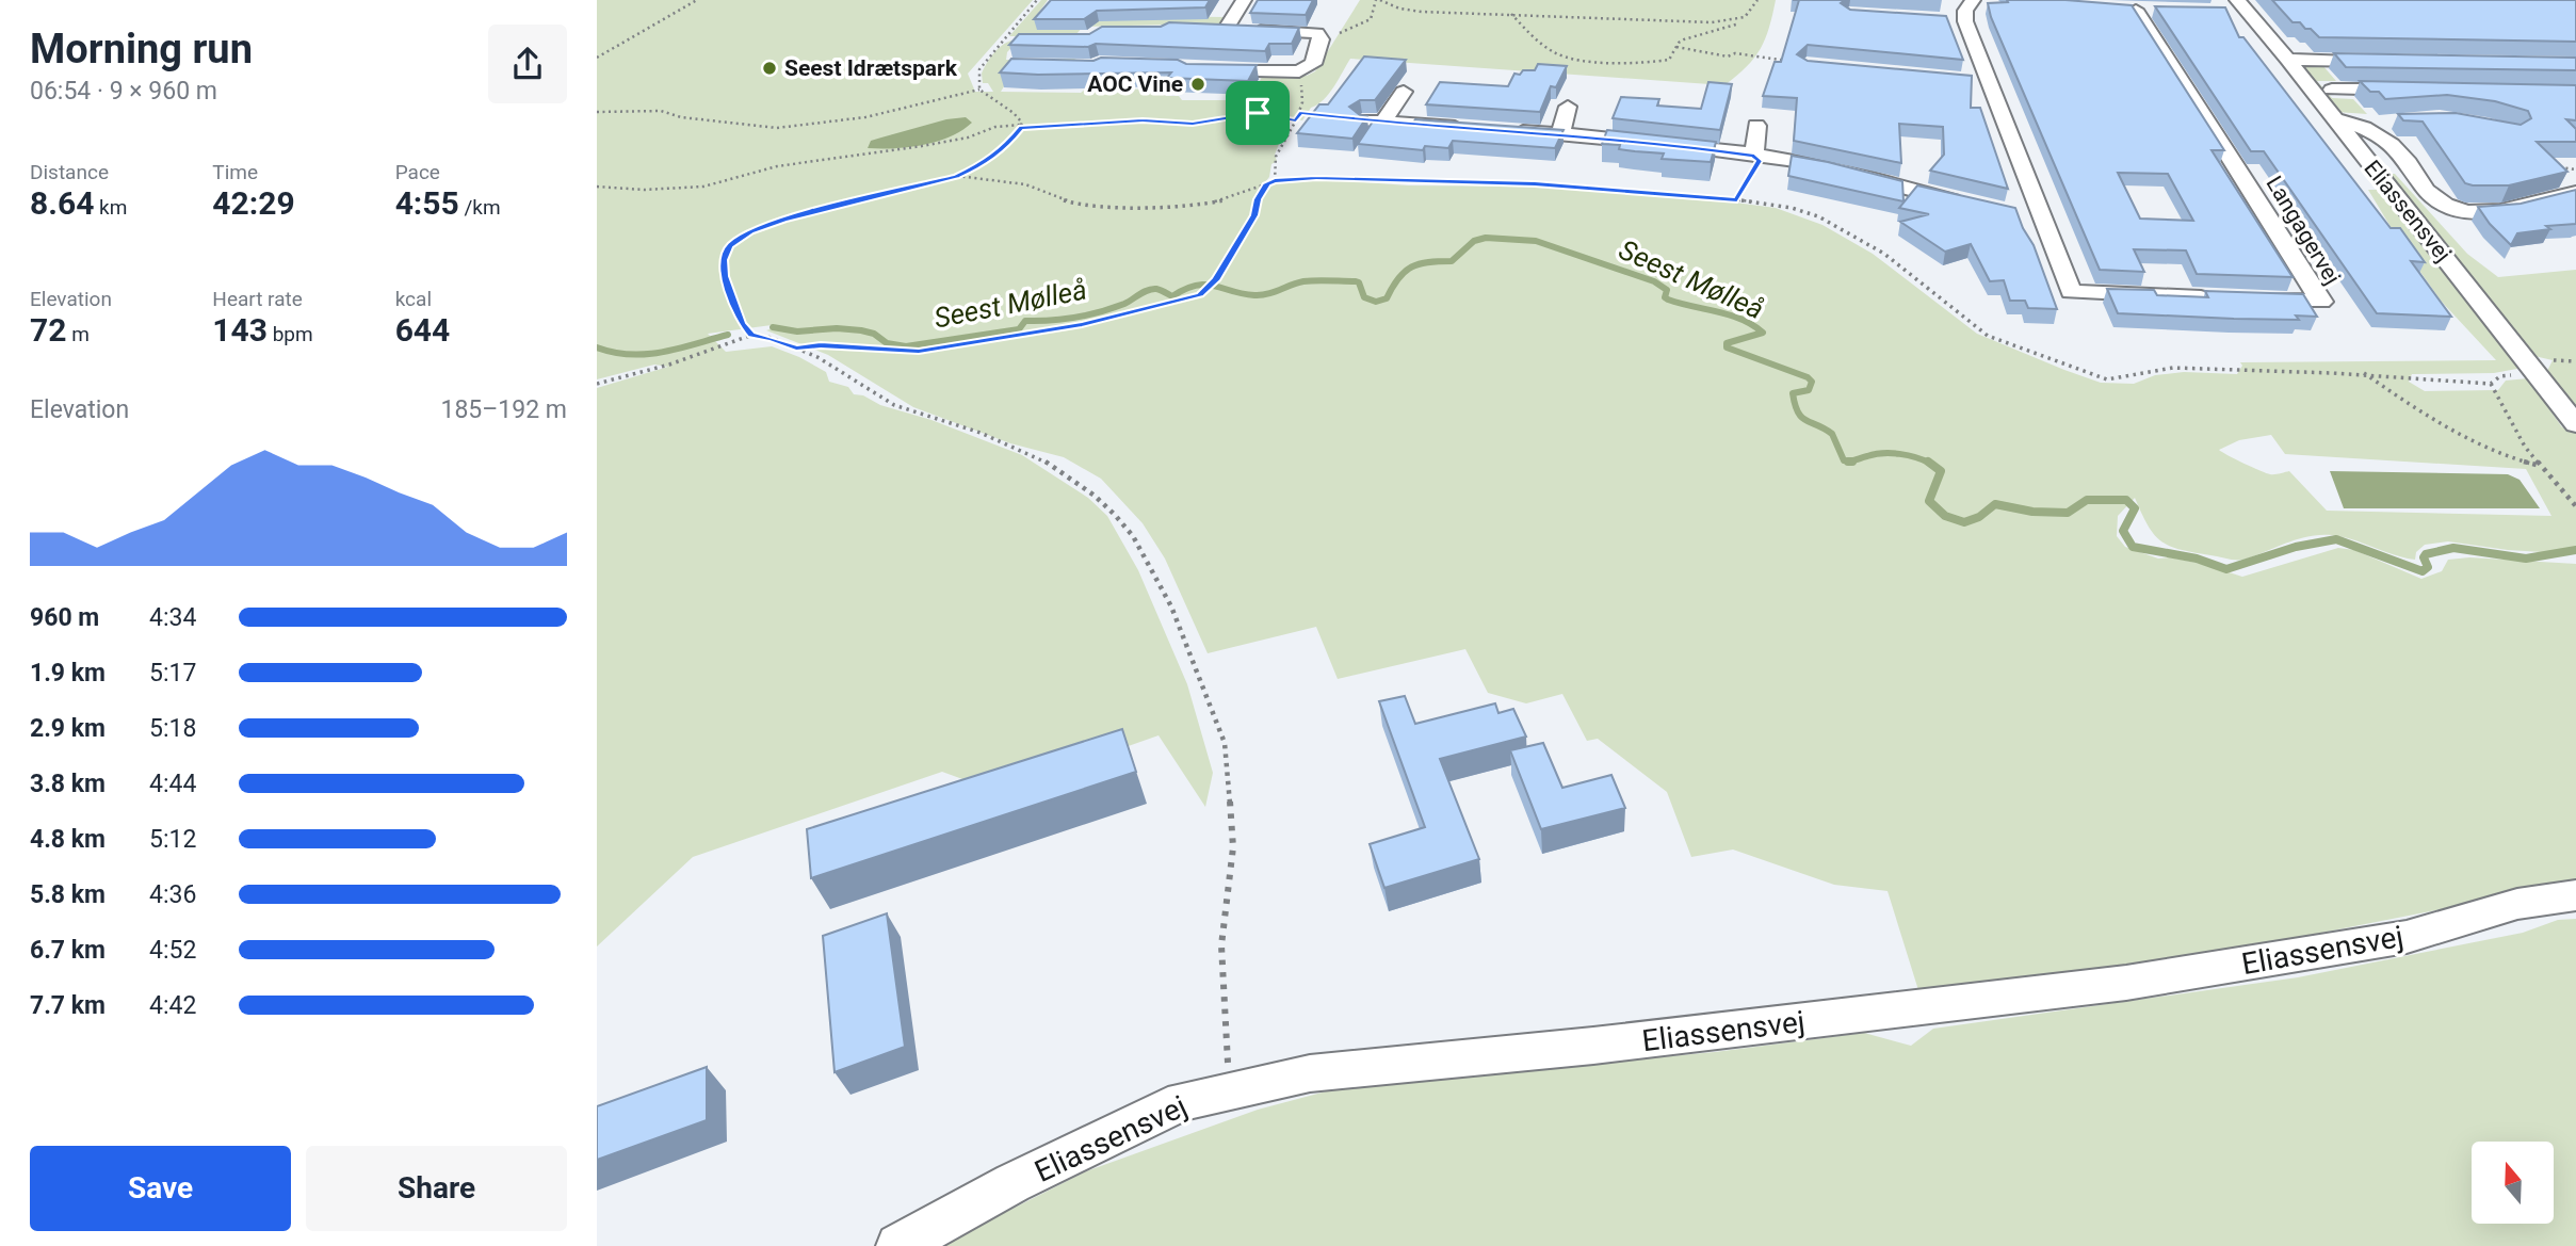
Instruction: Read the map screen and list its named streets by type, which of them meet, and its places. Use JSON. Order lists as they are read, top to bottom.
{
  "streets": {
    "street": ["Eliassensvej", "Langagervej"]
  },
  "water": ["Seest Mølleå"],
  "places": ["Seest Idrætspark", "AOC Vine"],
  "north": "top",
  "page": {
    "heading": ["Morning run", "06:54 · 9 × 960 m"],
    "stats": [
      ["Distance", "8.64 km"],
      ["Time", "42:29"],
      ["Pace", "4:55 /km"],
      ["Elevation", "72 m"],
      ["Heart rate", "143 bpm"],
      ["kcal", "644"]
    ],
    "chart": ["Elevation", "185–192 m"],
    "list": [
      {
        "name": "960 m",
        "note": "4:34"
      },
      {
        "name": "1.9 km",
        "note": "5:17"
      },
      {
        "name": "2.9 km",
        "note": "5:18"
      },
      {
        "name": "3.8 km",
        "note": "4:44"
      },
      {
        "name": "4.8 km",
        "note": "5:12"
      },
      {
        "name": "5.8 km",
        "note": "4:36"
      },
      {
        "name": "6.7 km",
        "note": "4:52"
      },
      {
        "name": "7.7 km",
        "note": "4:42"
      }
    ],
    "buttons": ["Save", "Share"]
  }
}
